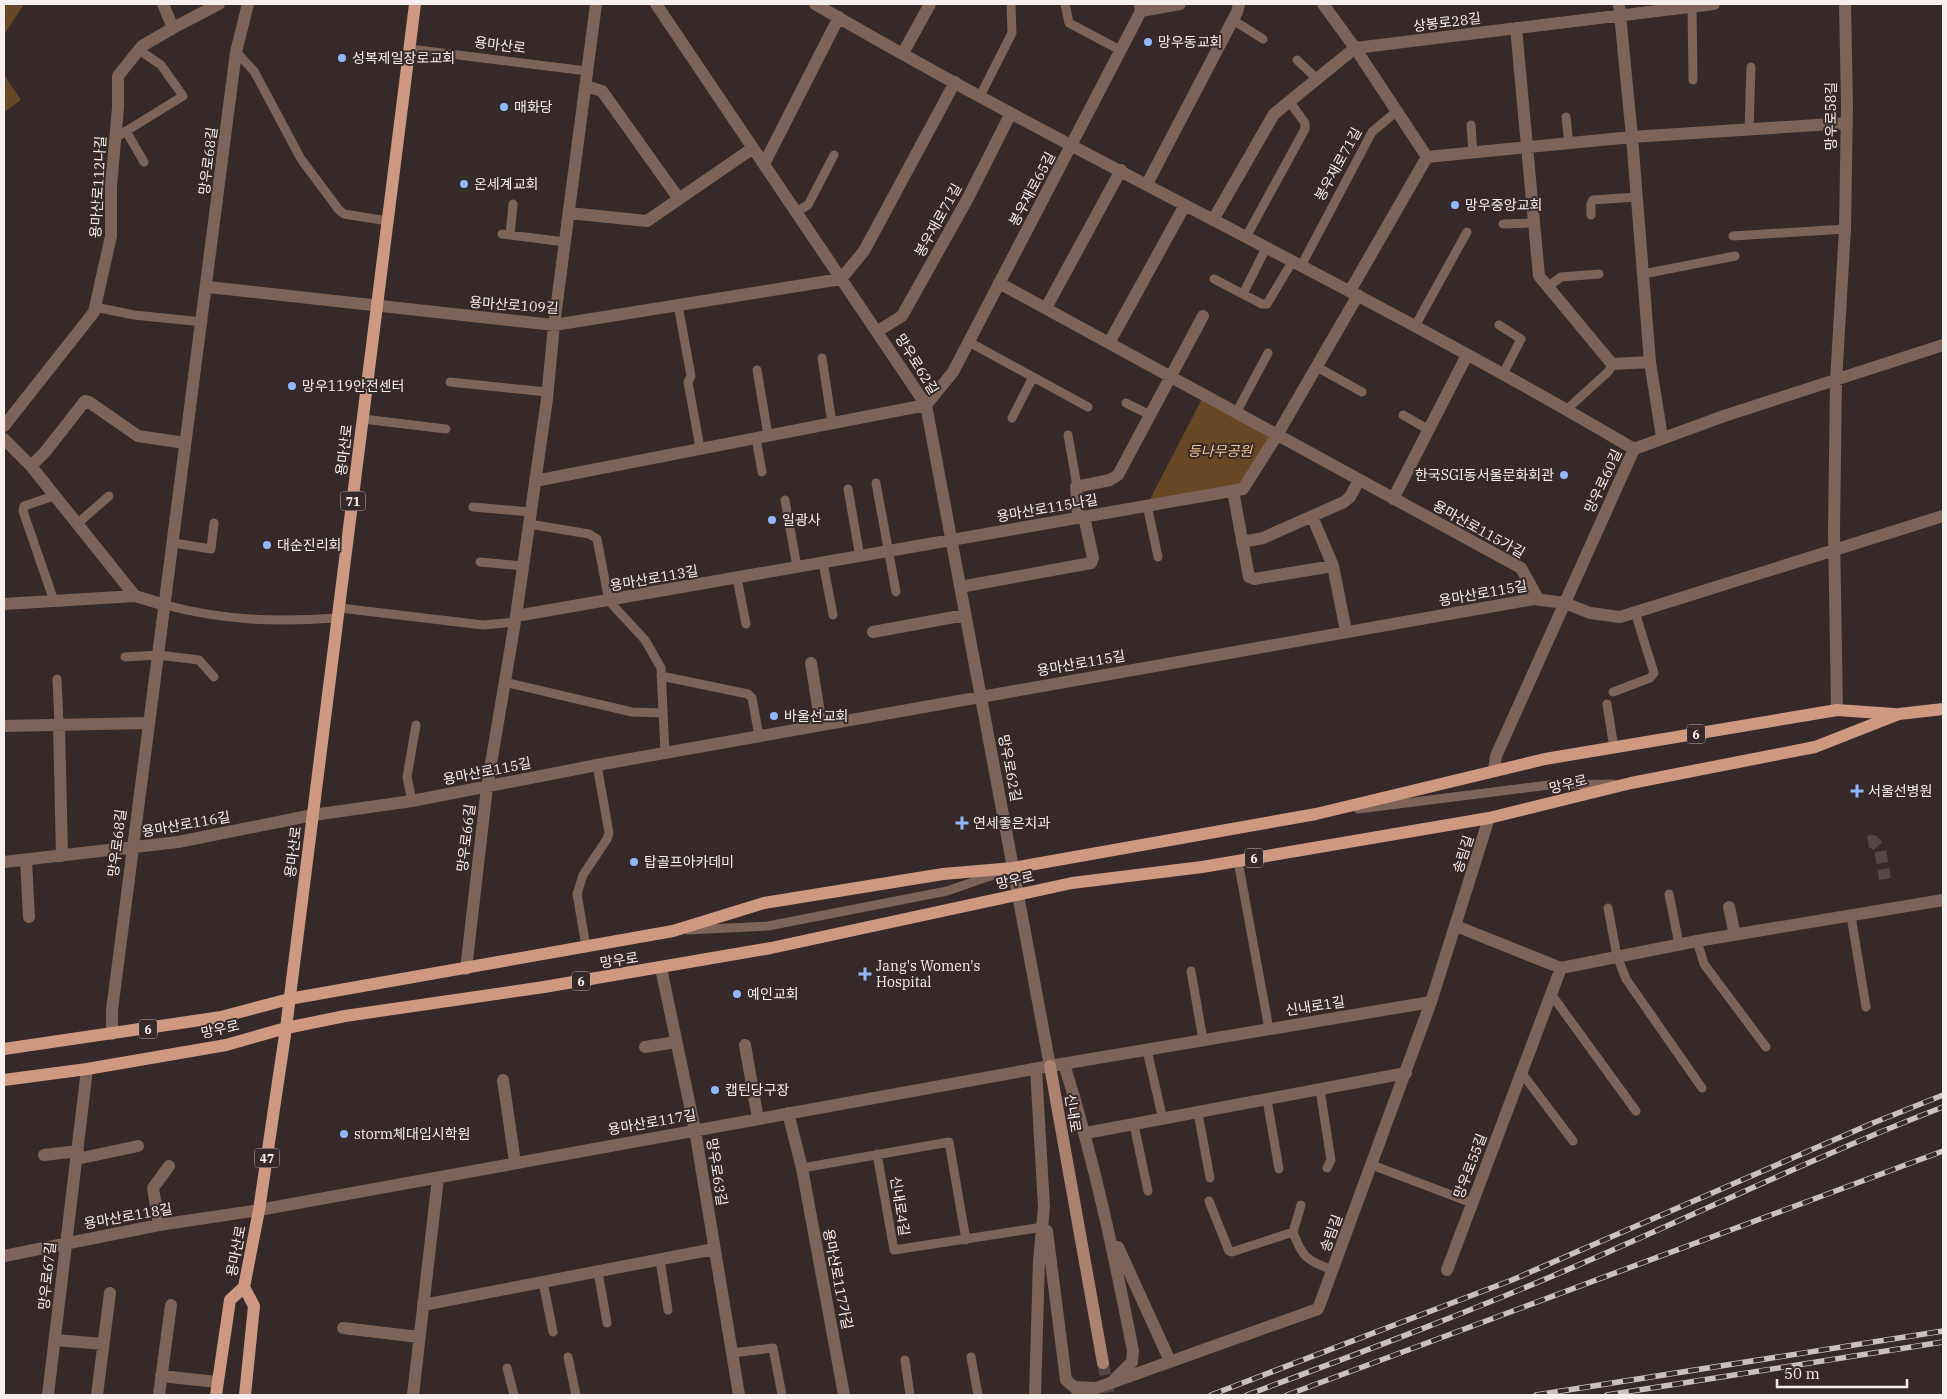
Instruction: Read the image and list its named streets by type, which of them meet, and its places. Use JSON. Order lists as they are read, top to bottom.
{
  "streets": {
    "main road": [
      "용마산로",
      "71",
      "6",
      "망우로",
      "신내로",
      "47"
    ],
    "street": [
      "상봉로28길",
      "망우로58길",
      "망우로68길",
      "봉우재로71길",
      "용마산로112나길",
      "봉우재로65길",
      "용마산로109길",
      "망우로62길",
      "망우로60길",
      "용마산로115나길",
      "용마산로115가길",
      "용마산로113길",
      "용마산로115길",
      "용마산로116길",
      "망우로66길",
      "송림길",
      "신내로1길",
      "용마산로117길",
      "망우로55길",
      "망우로63길",
      "용마산로118길",
      "망우로67길",
      "용마산로117가길"
    ],
    "lane": ["신내로4길"]
  },
  "crossings": [
    ["용마산로", "용마산로109길"],
    ["용마산로", "용마산로115길"],
    ["용마산로", "망우로"],
    ["용마산로", "용마산로116길"],
    ["용마산로", "망우로66길"],
    ["용마산로", "용마산로117길"],
    ["용마산로", "용마산로118길"],
    ["망우로58길", "망우로60길"],
    ["망우로58길", "용마산로115길"],
    ["망우로58길", "망우로"],
    ["망우로68길", "망우로"],
    ["망우로68길", "용마산로116길"],
    ["봉우재로71길", "망우로62길"],
    ["봉우재로65길", "망우로62길"],
    ["봉우재로65길", "용마산로115가길"],
    ["용마산로109길", "망우로62길"],
    ["용마산로109길", "망우로66길"],
    ["망우로62길", "용마산로115나길"],
    ["망우로62길", "용마산로113길"],
    ["망우로62길", "용마산로115길"],
    ["망우로62길", "망우로"],
    ["망우로62길", "신내로"],
    ["망우로60길", "용마산로115길"],
    ["망우로60길", "망우로"],
    ["용마산로115나길", "용마산로115가길"],
    ["용마산로115나길", "용마산로113길"],
    ["용마산로115가길", "용마산로115길"],
    ["용마산로113길", "망우로66길"],
    ["용마산로115길", "망우로"],
    ["용마산로115길", "용마산로116길"],
    ["용마산로115길", "망우로66길"],
    ["망우로", "망우로66길"],
    ["망우로", "송림길"],
    ["망우로", "신내로"],
    ["망우로", "망우로63길"],
    ["망우로", "망우로67길"],
    ["송림길", "신내로1길"],
    ["신내로1길", "신내로"],
    ["신내로1길", "용마산로117길"],
    ["신내로", "용마산로117길"],
    ["용마산로117길", "망우로63길"],
    ["용마산로117길", "용마산로118길"],
    ["용마산로117길", "용마산로117가길"],
    ["용마산로118길", "망우로67길"]
  ],
  "parks": ["등나무공원"],
  "places": {
    "other": [
      "망우동교회",
      "성복제일장로교회",
      "매화당",
      "온세계교회",
      "망우중앙교회",
      "망우119안전센터",
      "한국SGI동서울문화회관",
      "일광사",
      "대순진리회",
      "바울선교회",
      "탑골프아카데미",
      "예인교회",
      "캡틴당구장",
      "storm체대입시학원"
    ],
    "health": ["서울선병원", "연세좋은치과", "Jang's Women's Hospital"]
  },
  "scale_bar": "50 m"
}
